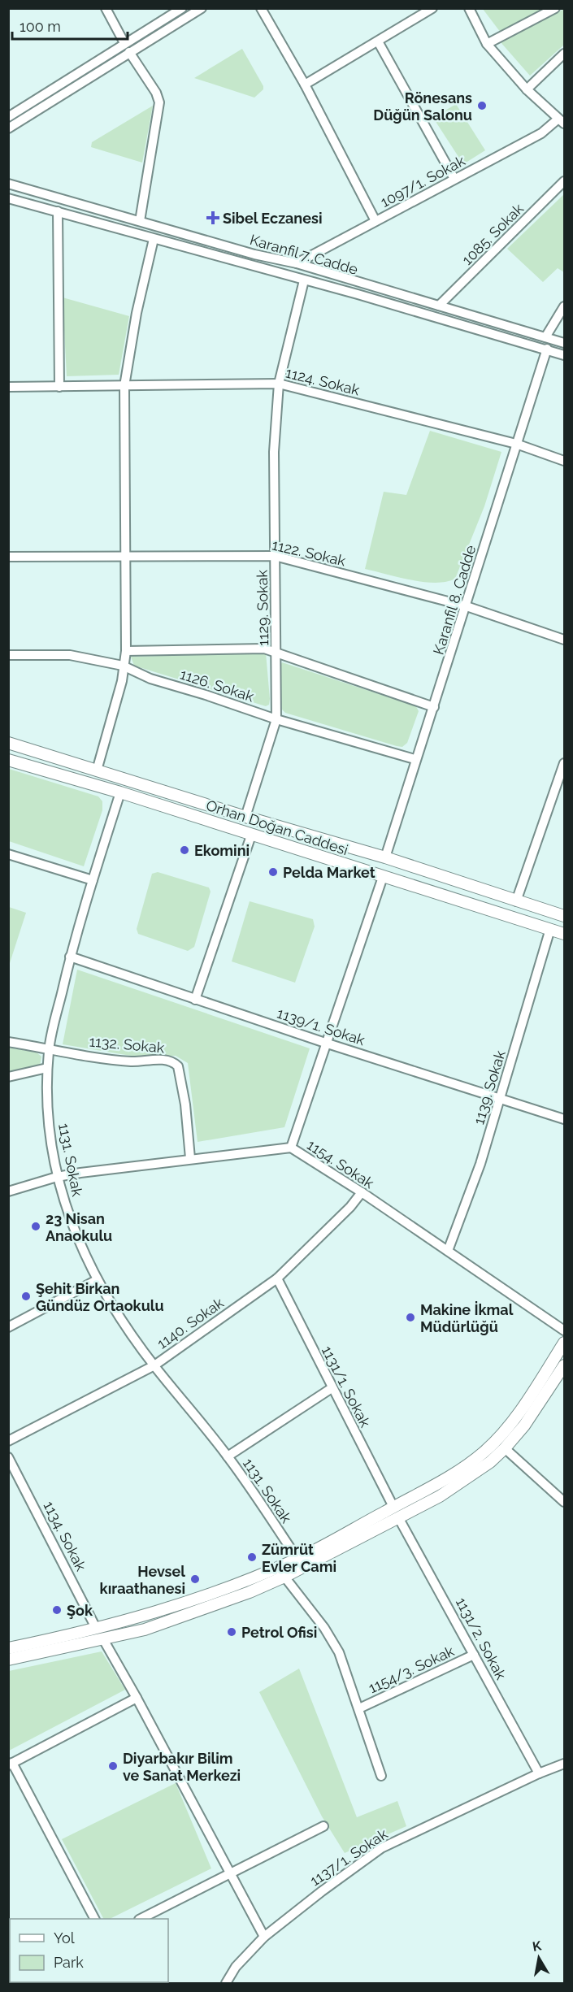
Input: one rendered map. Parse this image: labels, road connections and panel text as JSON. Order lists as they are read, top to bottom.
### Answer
{
  "streets": {
    "main road": ["Orhan Doğan Caddesi"],
    "street": [
      "1097/1. Sokak",
      "1085. Sokak",
      "Karanfil 7. Cadde",
      "1124. Sokak",
      "1122. Sokak",
      "Karanfil 8. Cadde",
      "1129. Sokak",
      "1126. Sokak",
      "1139/1. Sokak",
      "1132. Sokak",
      "1139. Sokak",
      "1131. Sokak",
      "1154. Sokak",
      "1140. Sokak",
      "1131/1. Sokak",
      "1134. Sokak",
      "1131/2. Sokak",
      "1154/3. Sokak",
      "1137/1. Sokak"
    ]
  },
  "crossings": [
    ["1097/1. Sokak", "Karanfil 7. Cadde"],
    ["1085. Sokak", "Karanfil 7. Cadde"],
    ["Karanfil 7. Cadde", "Karanfil 8. Cadde"],
    ["Karanfil 7. Cadde", "1129. Sokak"],
    ["1124. Sokak", "Karanfil 8. Cadde"],
    ["1124. Sokak", "1129. Sokak"],
    ["1122. Sokak", "Karanfil 8. Cadde"],
    ["1122. Sokak", "1129. Sokak"],
    ["Karanfil 8. Cadde", "1126. Sokak"],
    ["1129. Sokak", "1126. Sokak"],
    ["Orhan Doğan Caddesi", "1139. Sokak"],
    ["Orhan Doğan Caddesi", "1131. Sokak"],
    ["1139/1. Sokak", "1139. Sokak"],
    ["1139/1. Sokak", "1131. Sokak"],
    ["1132. Sokak", "1131. Sokak"],
    ["1132. Sokak", "1154. Sokak"],
    ["1139. Sokak", "1154. Sokak"],
    ["1131. Sokak", "1154. Sokak"],
    ["1131. Sokak", "1140. Sokak"],
    ["1154. Sokak", "1140. Sokak"],
    ["1140. Sokak", "1131/1. Sokak"],
    ["1131/1. Sokak", "1131/2. Sokak"],
    ["1131/2. Sokak", "1154/3. Sokak"],
    ["1131/2. Sokak", "1137/1. Sokak"]
  ],
  "places": {
    "other": [
      "Rönesans Düğün Salonu",
      "Ekomini",
      "Pelda Market",
      "23 Nisan Anaokulu",
      "Şehit Birkan Gündüz Ortaokulu",
      "Makine İkmal Müdürlüğü",
      "Zümrüt Evler Cami",
      "Hevsel kıraathanesi",
      "Şok",
      "Petrol Ofisi",
      "Diyarbakır Bilim ve Sanat Merkezi"
    ],
    "health": ["Sibel Eczanesi"]
  },
  "legend": ["Yol", "Park"],
  "scale_bar": "100 m",
  "north": "top"
}
